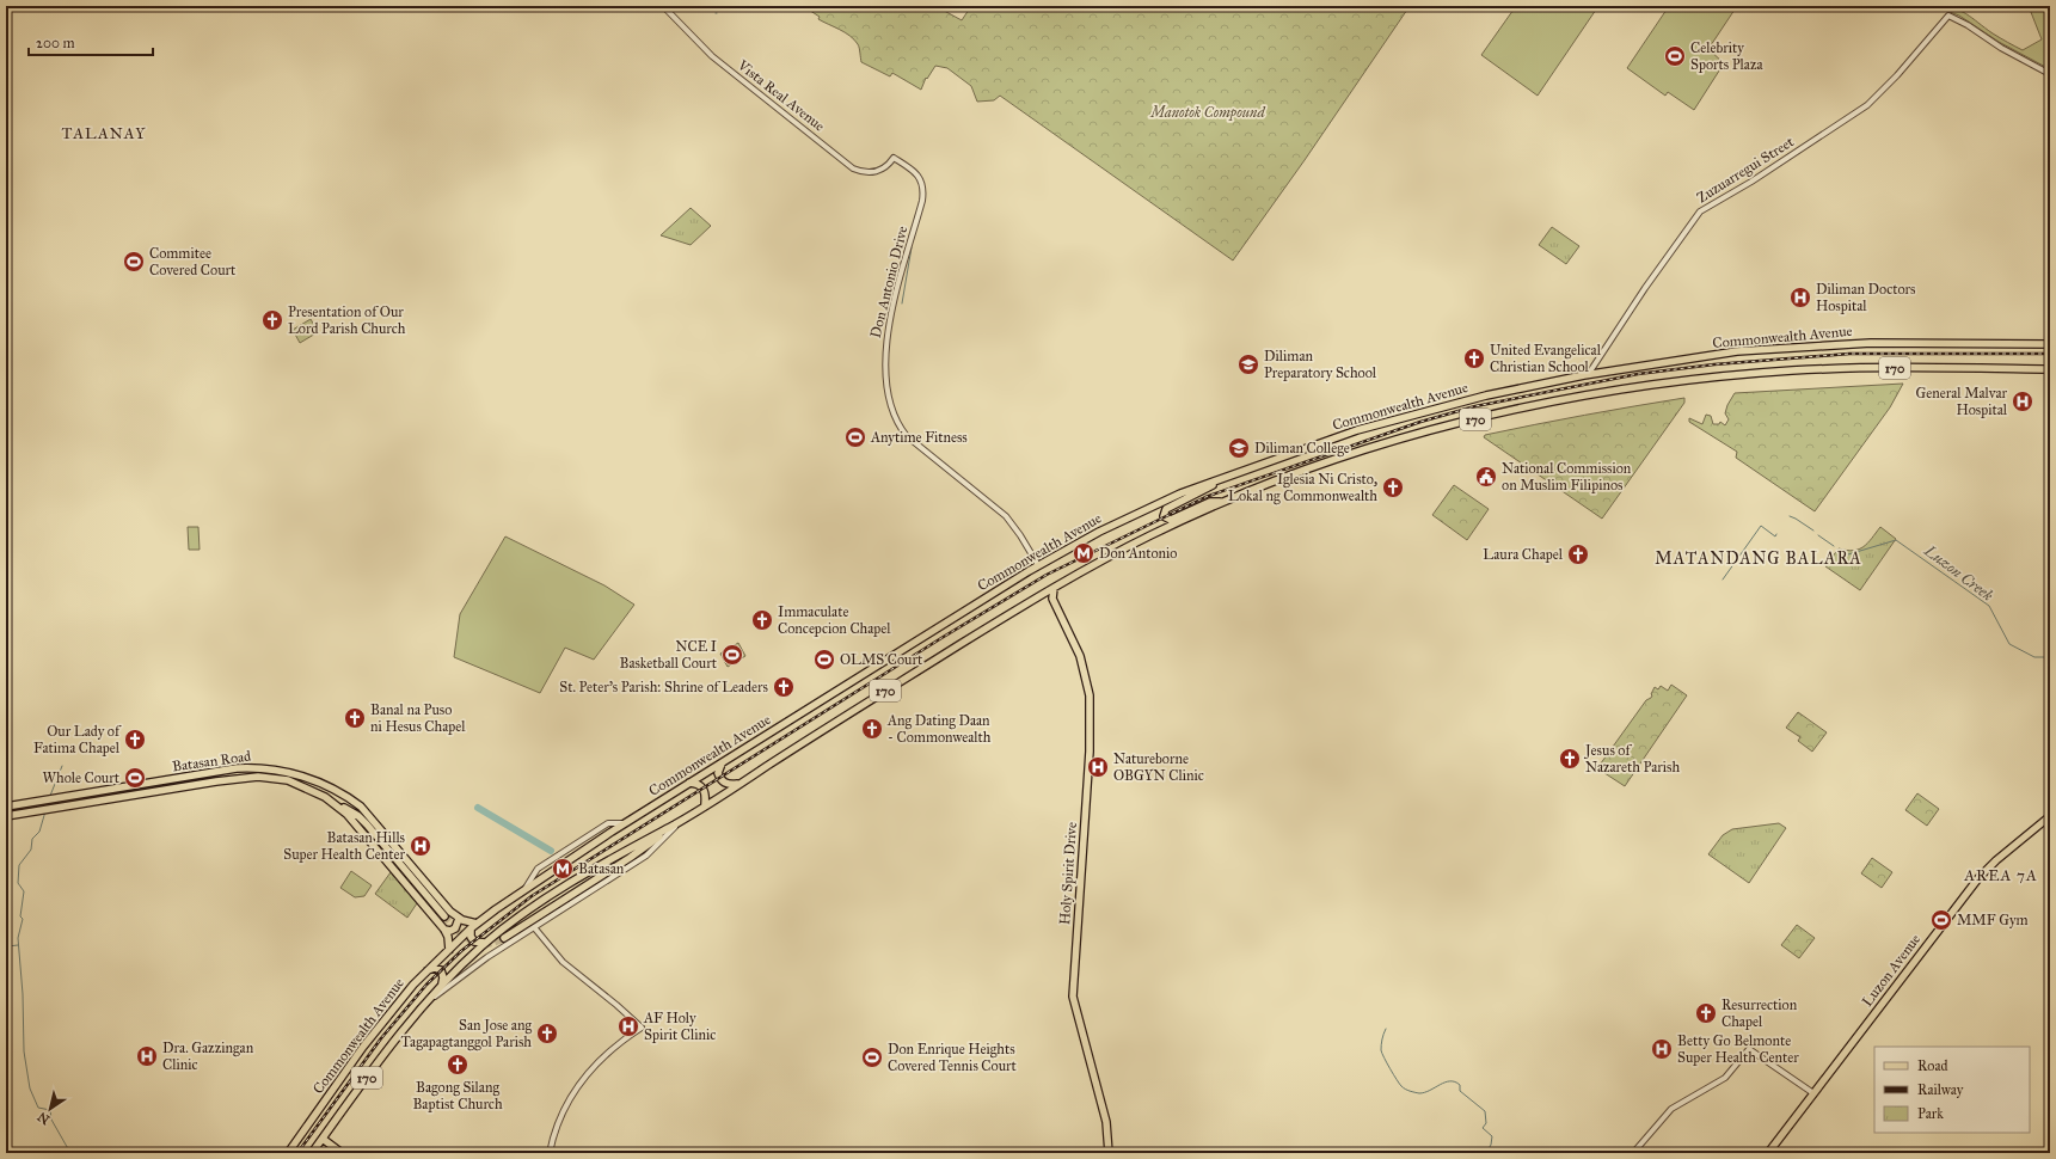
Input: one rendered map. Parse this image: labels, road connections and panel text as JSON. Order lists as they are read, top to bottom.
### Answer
{
  "streets": {
    "main road": [
      "Commonwealth Avenue",
      "170",
      "Batasan Road",
      "Holy Spirit Drive",
      "Luzon Avenue"
    ],
    "street": ["Vista Real Avenue", "Zuzuarregui Street", "Don Antonio Drive"]
  },
  "crossings": [
    ["Vista Real Avenue", "Don Antonio Drive"],
    ["Zuzuarregui Street", "Commonwealth Avenue"],
    ["Don Antonio Drive", "Commonwealth Avenue"],
    ["Commonwealth Avenue", "Batasan Road"]
  ],
  "districts": ["TALANAY", "MATANDANG BALARA", "AREA 7A"],
  "water": ["Luzon Creek"],
  "parks": ["Manotok Compound"],
  "places": {
    "sports": [
      "Celebrity Sports Plaza",
      "Commitee Covered Court",
      "Anytime Fitness",
      "NCE I Basketball Court",
      "OLMS Court",
      "Whole Court",
      "MMF Gym",
      "Don Enrique Heights Covered Tennis Court"
    ],
    "hospital": [
      "Diliman Doctors Hospital",
      "General Malvar Hospital",
      "Natureborne OBGYN Clinic",
      "Batasan Hills Super Health Center",
      "AF Holy Spirit Clinic",
      "Betty Go Belmonte Super Health Center",
      "Dra. Gazzingan Clinic"
    ],
    "church": [
      "Presentation of Our Lord Parish Church",
      "United Evangelical Christian School",
      "Iglesia Ni Cristo, Lokal ng Commonwealth",
      "Laura Chapel",
      "Immaculate Concepcion Chapel",
      "St. Peter's Parish: Shrine of Leaders",
      "Banal na Puso ni Hesus Chapel",
      "Ang Dating Daan - Commonwealth",
      "Our Lady of Fatima Chapel",
      "Jesus of Nazareth Parish",
      "Resurrection Chapel",
      "San Jose ang Tagapagtanggol Parish",
      "Bagong Silang Baptist Church"
    ],
    "school or university": ["Diliman Preparatory School", "Diliman College"],
    "public building": ["National Commission on Muslim Filipinos"],
    "metro station": ["Don Antonio", "Batasan"]
  },
  "legend": ["Road", "Railway", "Park"],
  "scale_bar": "200 m",
  "north": "bottom left"
}
